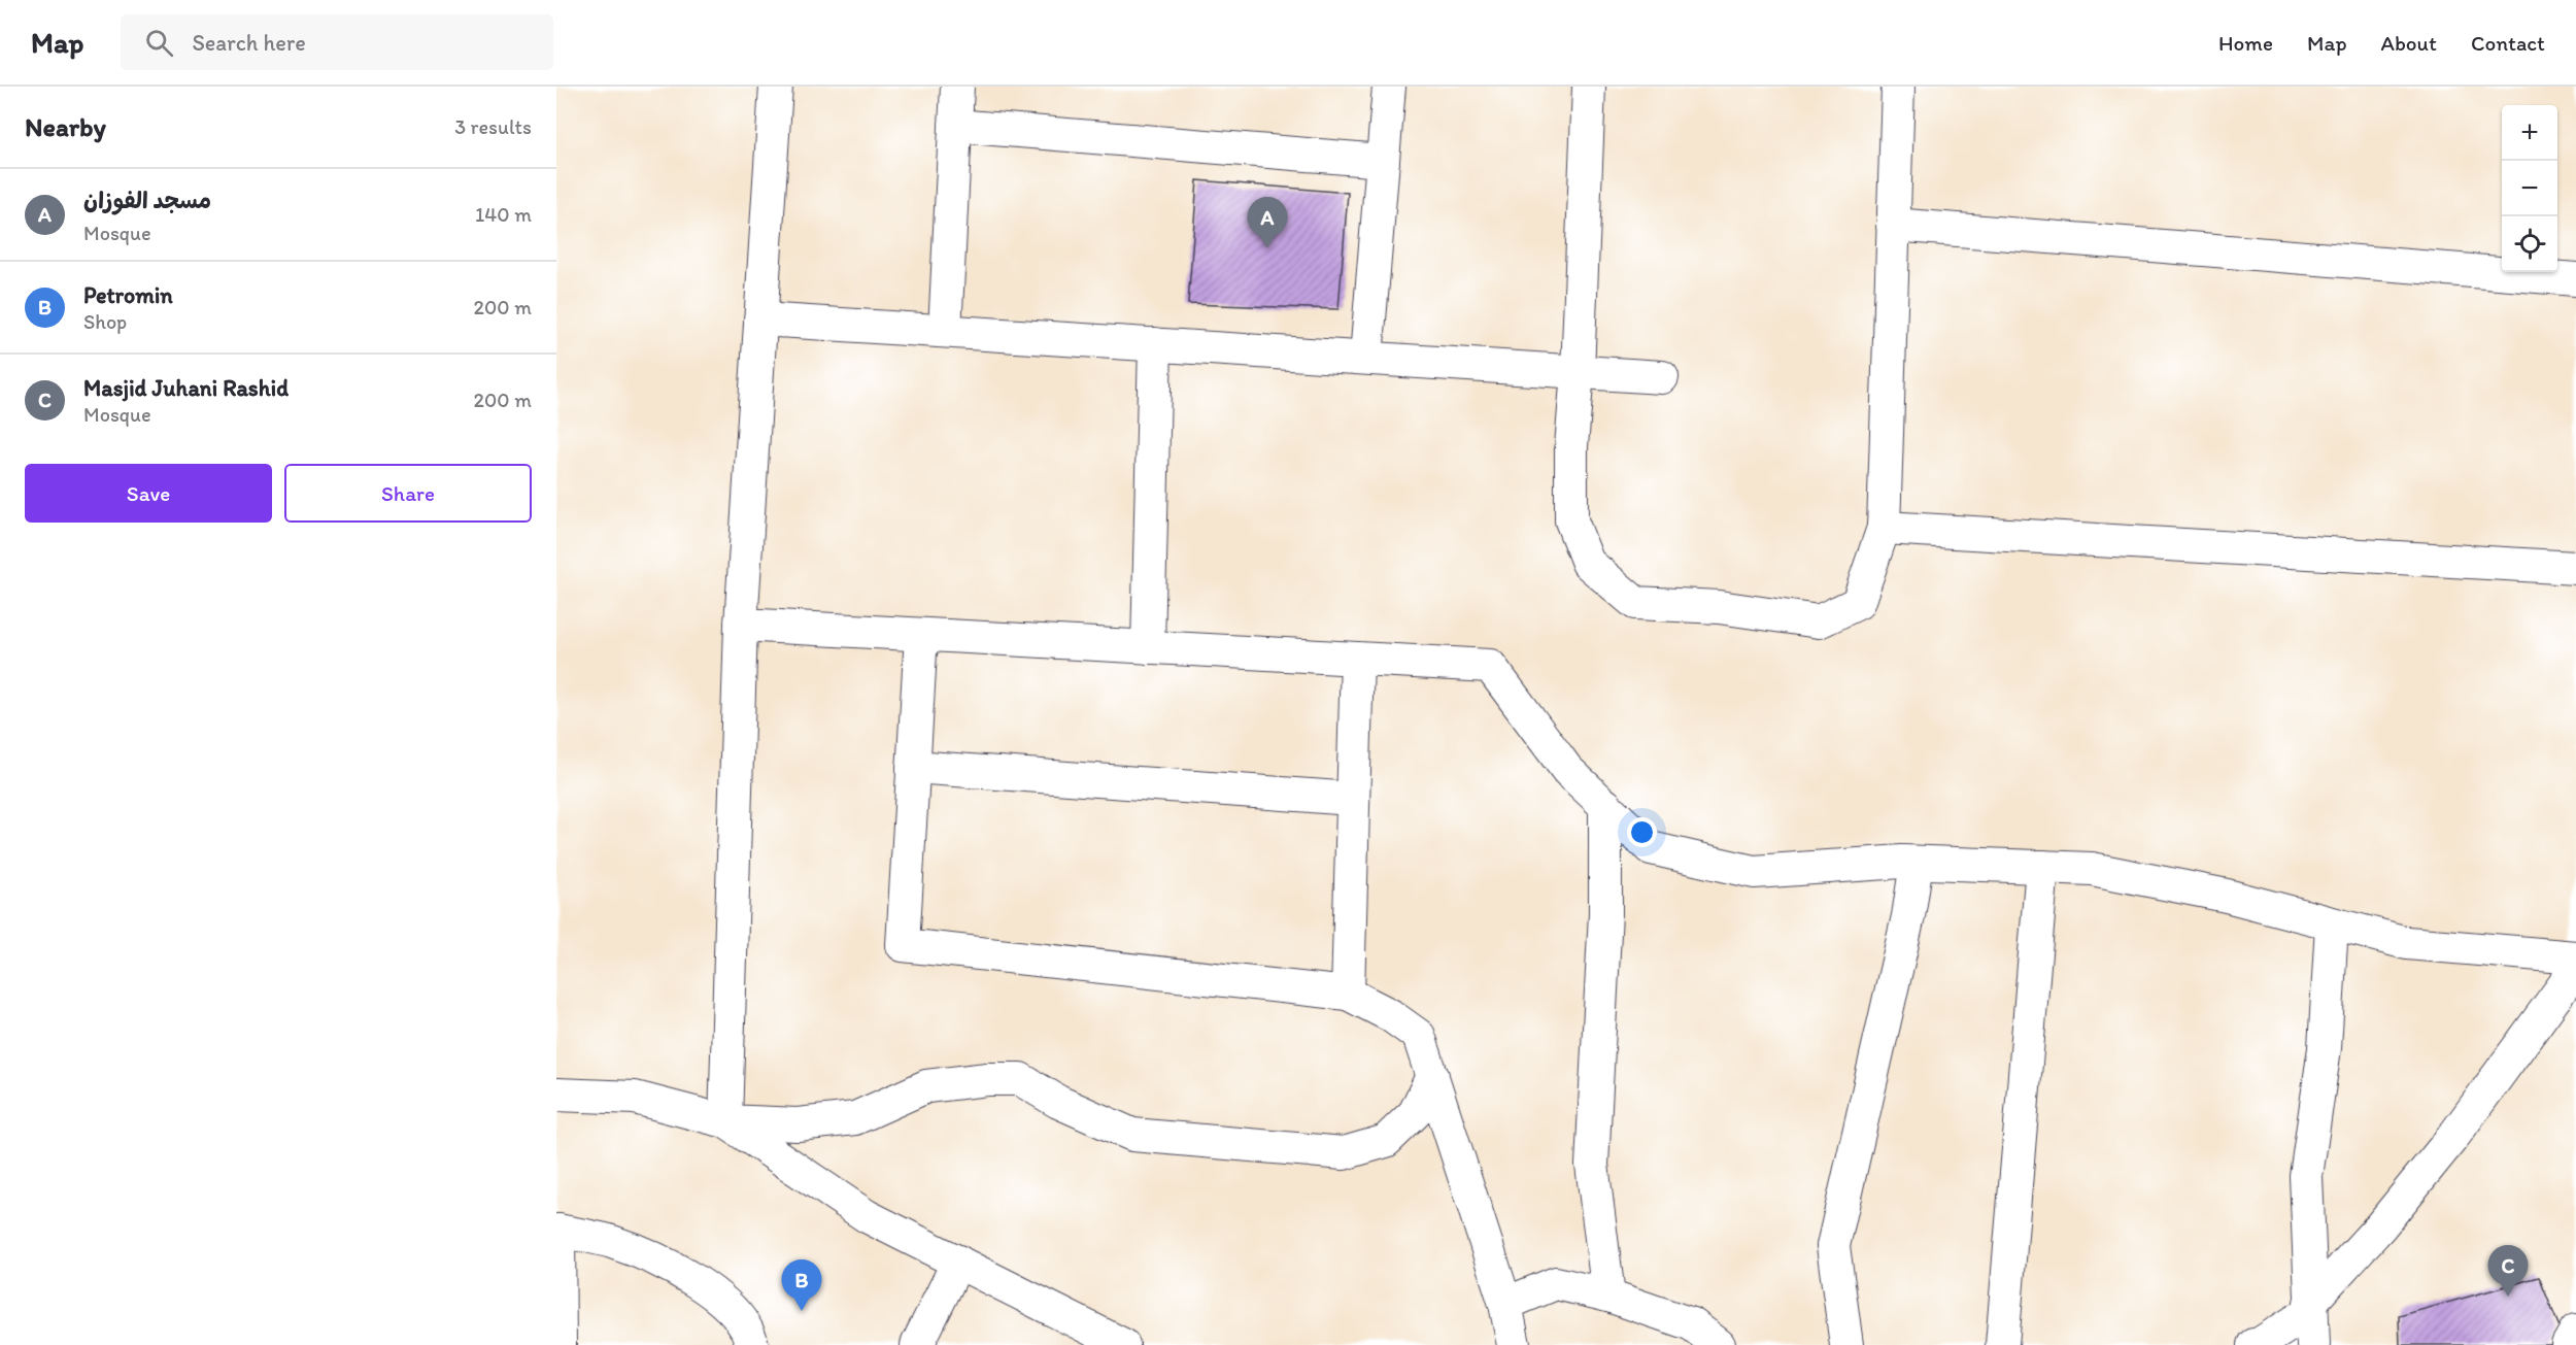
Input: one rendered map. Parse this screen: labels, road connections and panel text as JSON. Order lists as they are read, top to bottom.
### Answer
{
  "page": {
    "header": "Map",
    "search": "Search here",
    "nav": [
      "Home",
      "Map",
      "About",
      "Contact"
    ],
    "heading": ["Nearby", "3 results"],
    "map_buttons": ["+", "−"],
    "list": [
      {
        "mark": "A",
        "name": "مسجد الفوزان",
        "note": "Mosque",
        "value": "140 m"
      },
      {
        "mark": "B",
        "name": "Petromin",
        "note": "Shop",
        "value": "200 m"
      },
      {
        "mark": "C",
        "name": "Masjid Juhani Rashid",
        "note": "Mosque",
        "value": "200 m"
      }
    ],
    "pins": ["A", "C", "B"],
    "buttons": ["Save", "Share"]
  }
}
